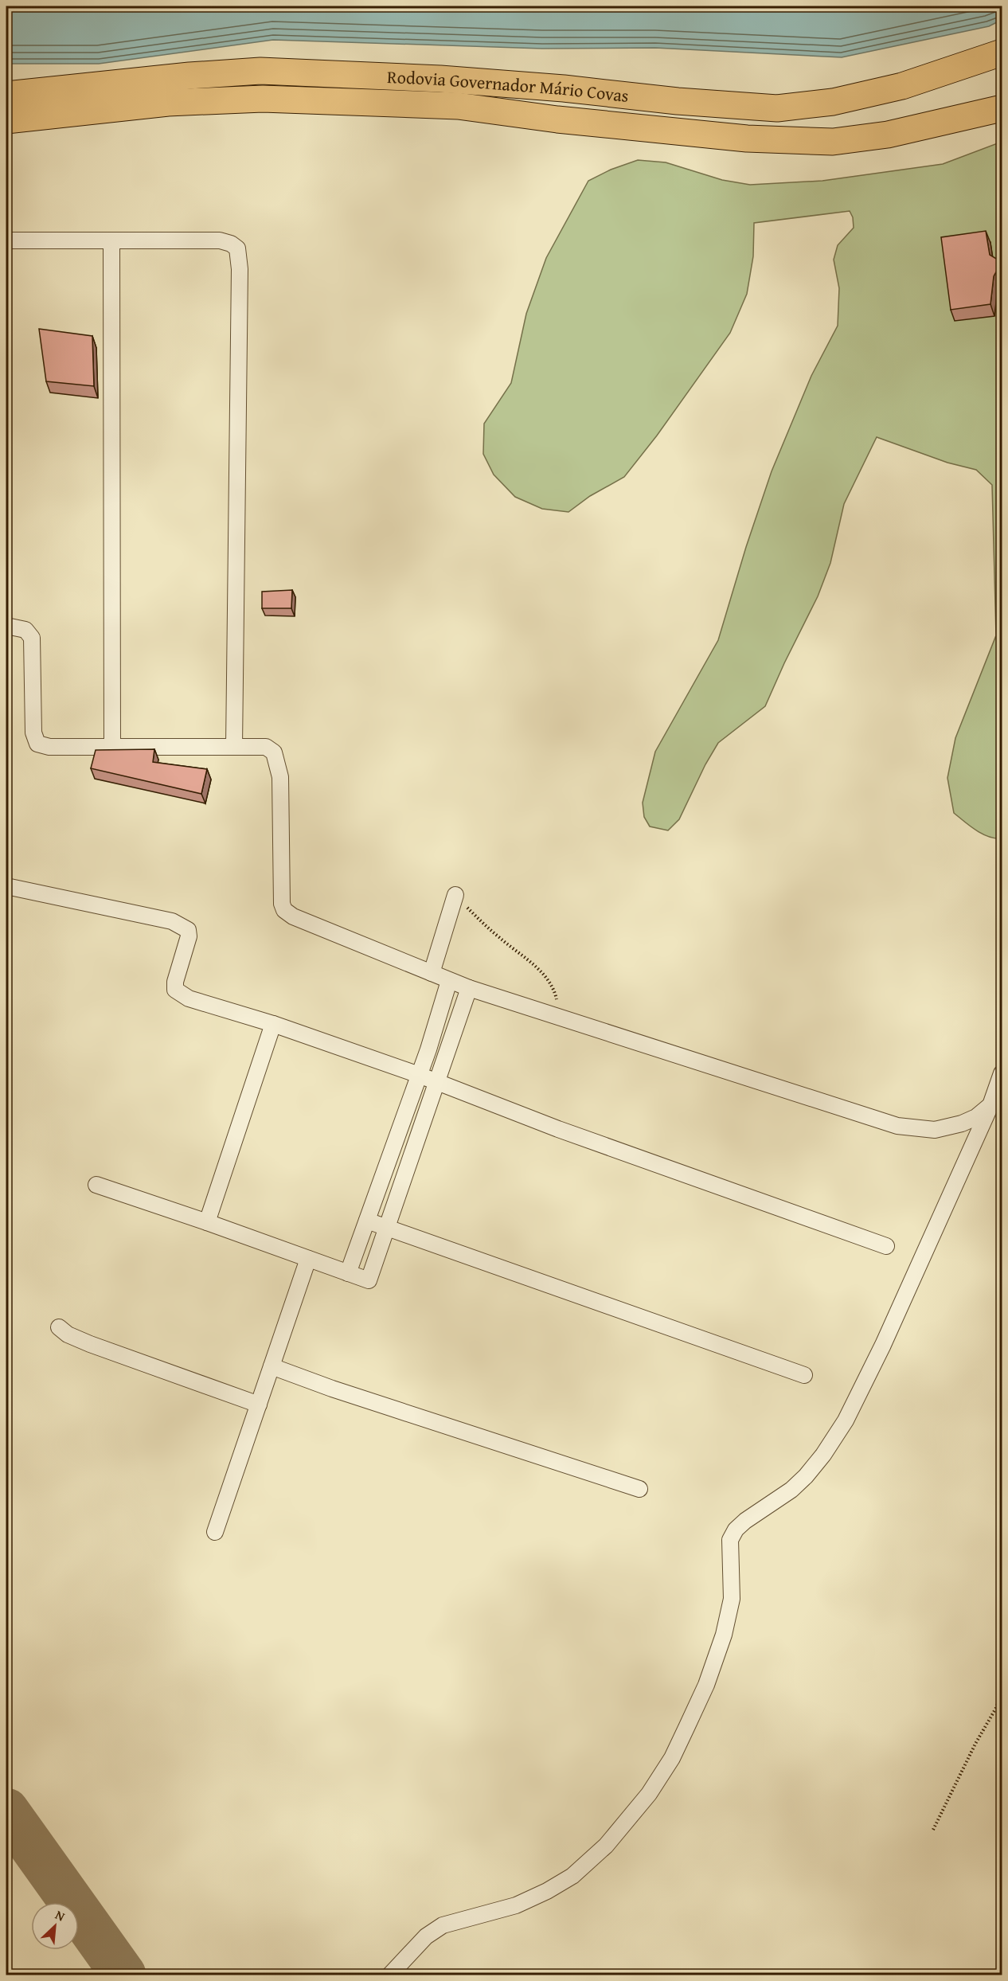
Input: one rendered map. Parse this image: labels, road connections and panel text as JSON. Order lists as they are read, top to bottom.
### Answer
{
  "streets": {
    "highway": ["Rodovia Governador Mário Covas"]
  },
  "north": "top right"
}
